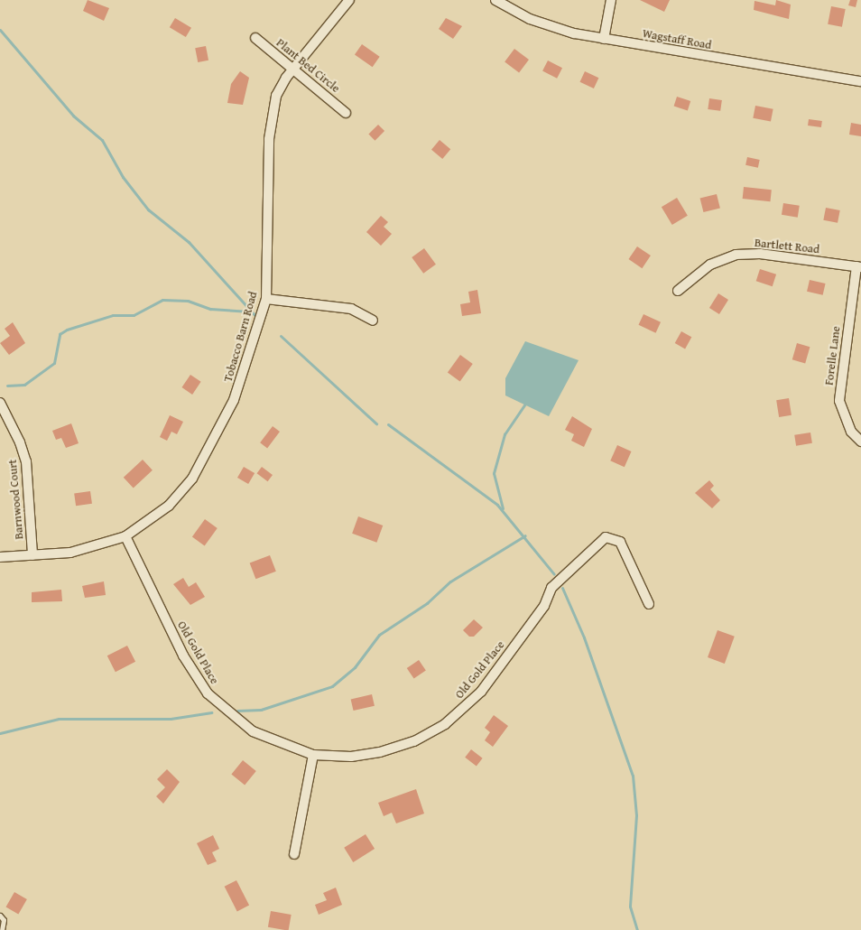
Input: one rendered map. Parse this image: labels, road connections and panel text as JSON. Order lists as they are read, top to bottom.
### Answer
{
  "streets": {
    "street": [
      "Wagstaff Road",
      "Plant Bed Circle",
      "Bartlett Road",
      "Tobacco Barn Road",
      "Forelle Lane",
      "Barnwood Court",
      "Old Gold Place"
    ]
  },
  "crossings": [
    ["Plant Bed Circle", "Tobacco Barn Road"],
    ["Bartlett Road", "Forelle Lane"],
    ["Tobacco Barn Road", "Barnwood Court"],
    ["Tobacco Barn Road", "Old Gold Place"]
  ]
}
